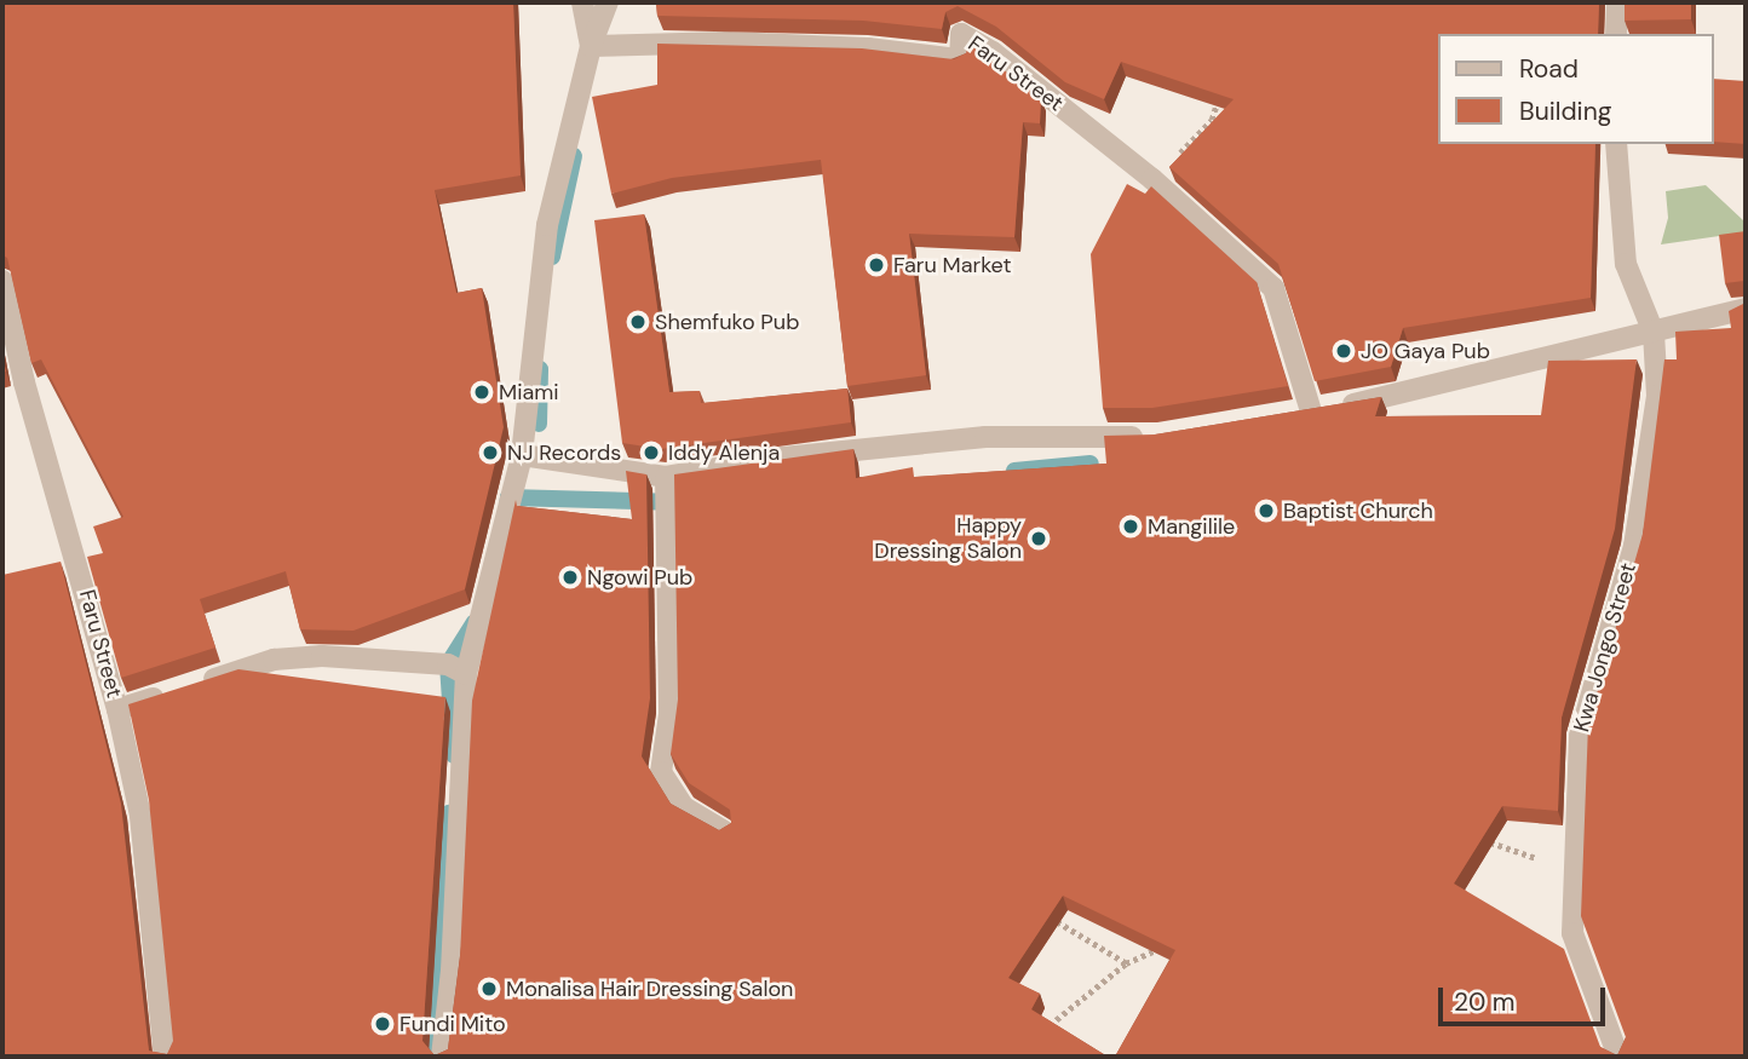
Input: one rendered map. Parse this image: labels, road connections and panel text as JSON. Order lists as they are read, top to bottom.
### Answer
{
  "streets": {
    "street": ["Faru Street", "Kwa Jongo Street"]
  },
  "places": [
    "Faru Market",
    "Shemfuko Pub",
    "JO Gaya Pub",
    "Miami",
    "NJ Records",
    "Iddy Alenja",
    "Baptist Church",
    "Mangilile",
    "Happy Dressing Salon",
    "Ngowi Pub",
    "Monalisa Hair Dressing Salon",
    "Fundi Mito"
  ],
  "legend": ["Road", "Building"],
  "scale_bar": "20 m"
}
